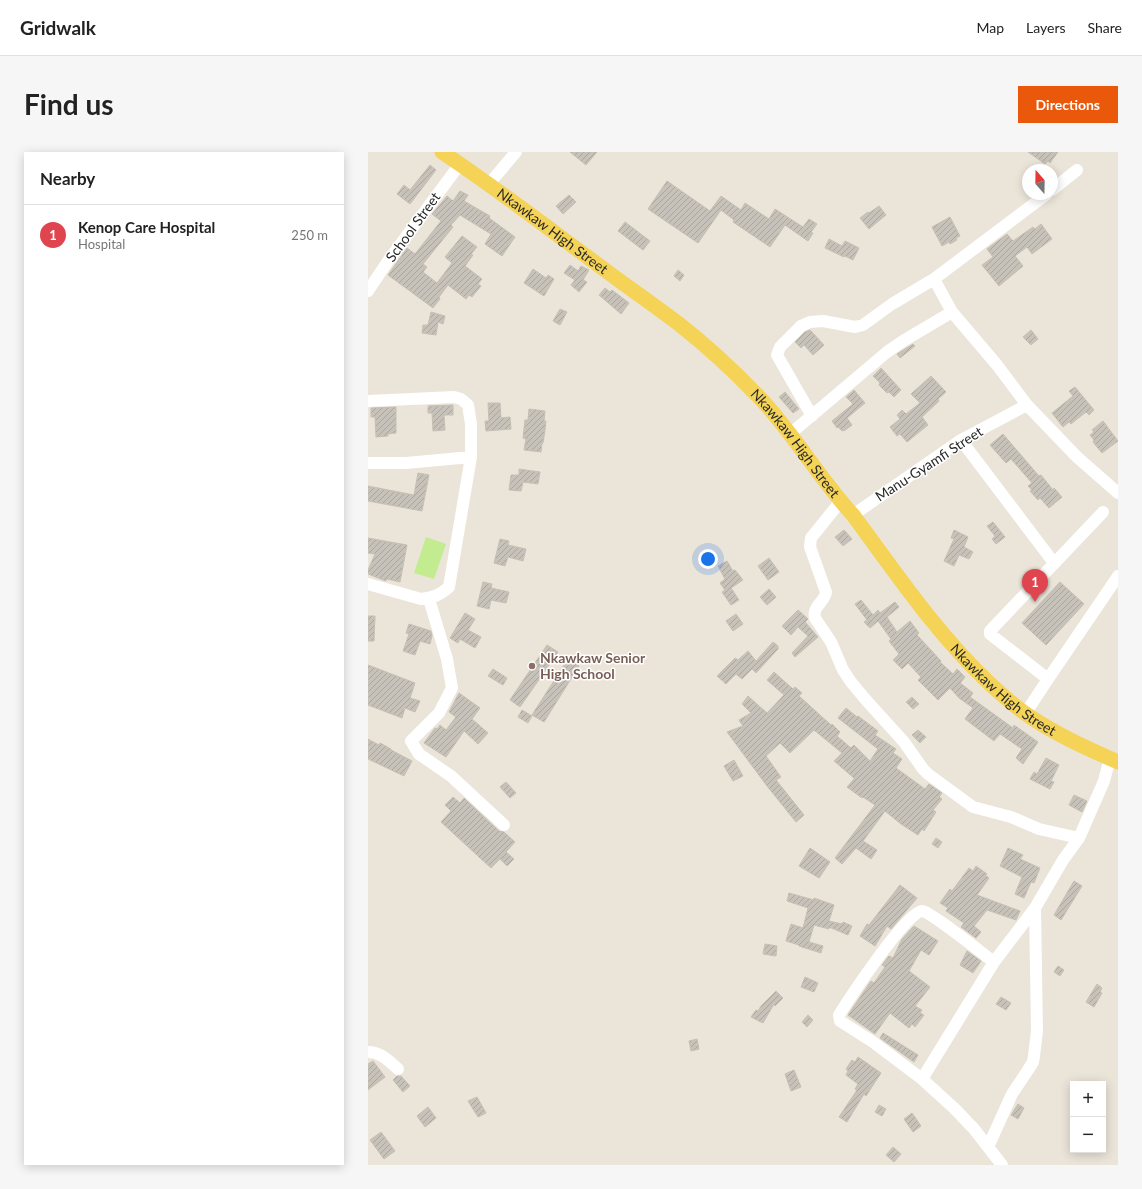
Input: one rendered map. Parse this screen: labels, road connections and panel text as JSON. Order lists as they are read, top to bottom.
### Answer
{
  "streets": {
    "main road": ["Nkawkaw High Street"],
    "street": ["School Street", "Manu-Gyamfi Street"]
  },
  "crossings": [
    ["School Street", "Nkawkaw High Street"],
    ["Nkawkaw High Street", "Manu-Gyamfi Street"]
  ],
  "places": ["Nkawkaw Senior High School"],
  "north": "top",
  "page": {
    "header": "Gridwalk",
    "nav": ["Map", "Layers", "Share"],
    "buttons": "Directions",
    "title": "Find us",
    "heading": "Nearby",
    "list": [
      {
        "mark": "1",
        "name": "Kenop Care Hospital",
        "note": "Hospital",
        "value": "250 m"
      }
    ],
    "pins": "1",
    "map_buttons": ["+", "−"]
  }
}
